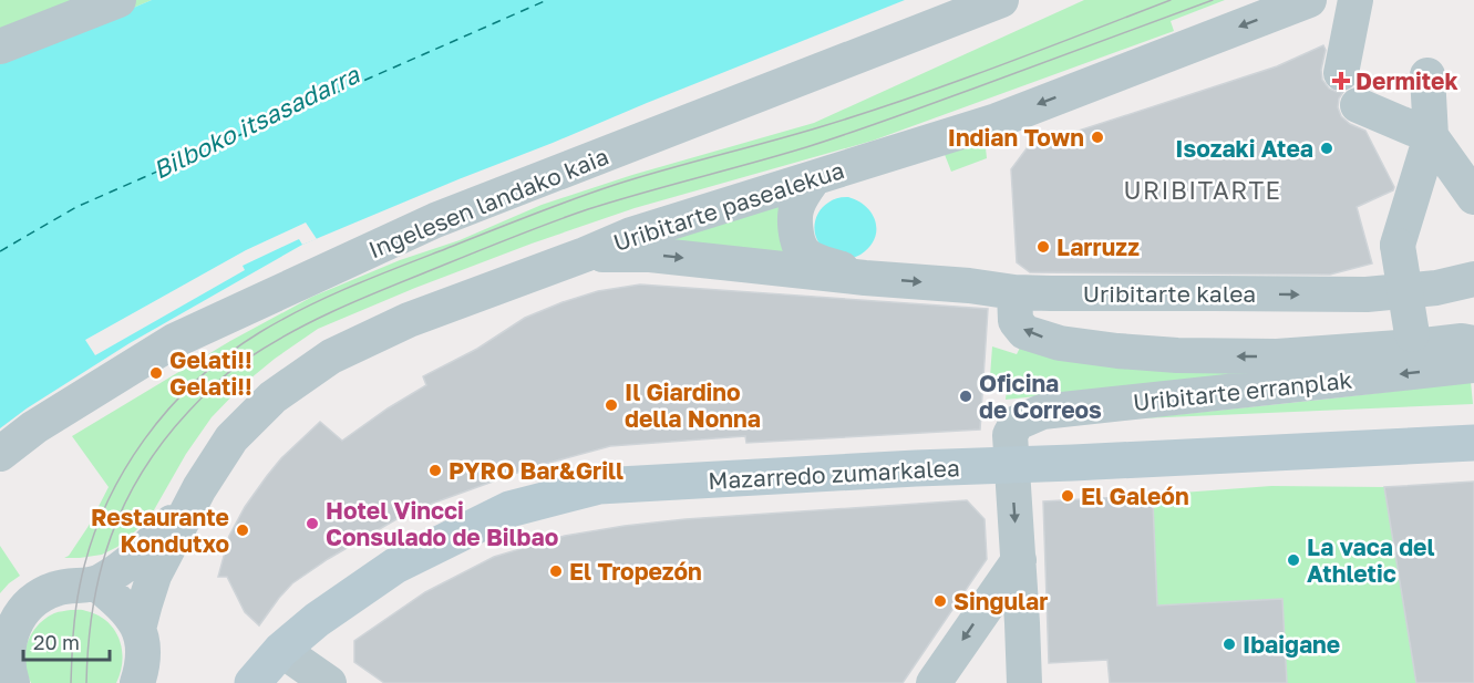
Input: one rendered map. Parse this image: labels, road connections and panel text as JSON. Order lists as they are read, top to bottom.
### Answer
{
  "streets": {
    "main road": ["Mazarredo zumarkalea"],
    "street": [
      "Ingelesen landako kaia",
      "Uribitarte pasealekua",
      "Uribitarte kalea",
      "Uribitarte erranplak"
    ]
  },
  "crossings": [
    ["Uribitarte pasealekua", "Uribitarte kalea"],
    ["Uribitarte kalea", "Uribitarte erranplak"],
    ["Uribitarte erranplak", "Mazarredo zumarkalea"]
  ],
  "one_way": ["Uribitarte kalea", "Uribitarte erranplak"],
  "districts": ["URIBITARTE"],
  "water": ["Bilboko itsasadarra"],
  "places": {
    "health": ["Dermitek"],
    "other": [
      "Indian Town",
      "Isozaki Atea",
      "Larruzz",
      "Gelati!! Gelati!!",
      "Oficina de Correos",
      "Il Giardino della Nonna",
      "PYRO Bar&Grill",
      "El Galeón",
      "Hotel Vincci Consulado de Bilbao",
      "Restaurante Kondutxo",
      "La vaca del Athletic",
      "El Tropezón",
      "Singular",
      "Ibaigane"
    ]
  },
  "scale_bar": "20 m"
}
